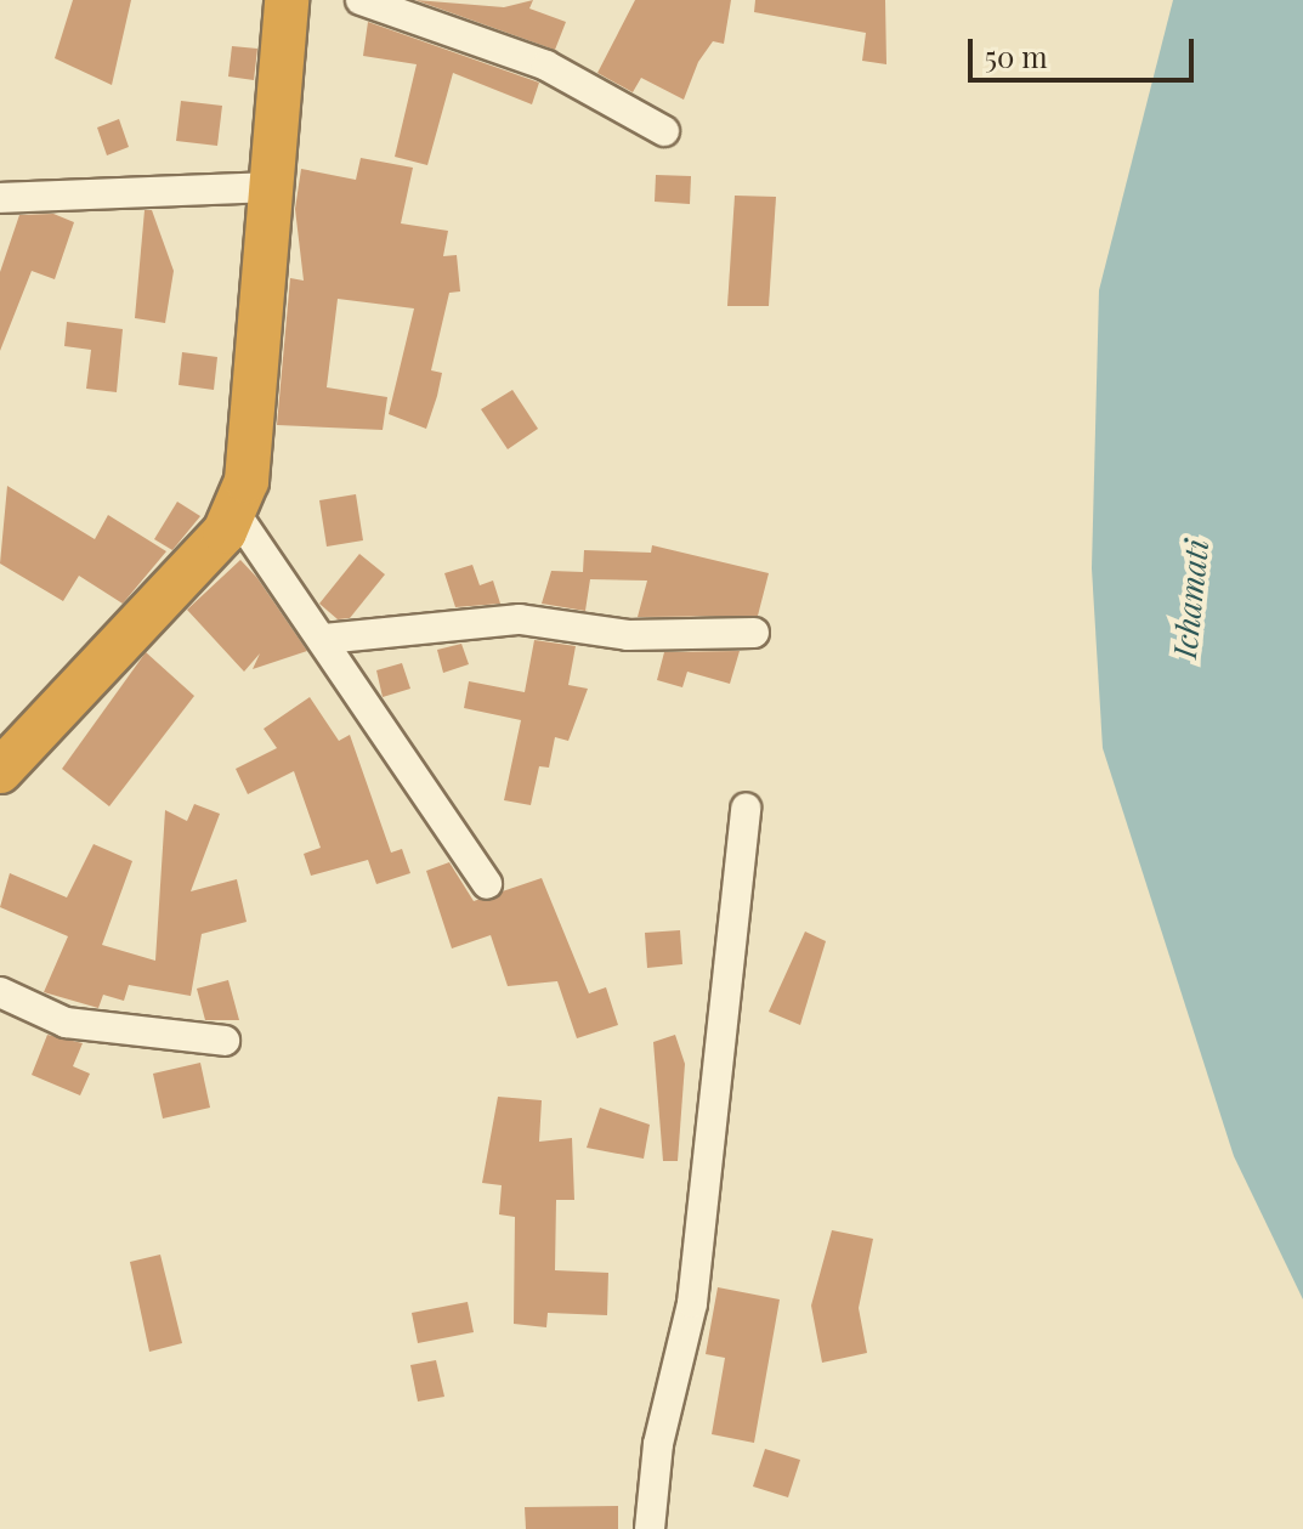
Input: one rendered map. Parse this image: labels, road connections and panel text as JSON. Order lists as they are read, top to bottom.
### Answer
{
  "water": ["Ichamati"],
  "scale_bar": "50 m"
}
